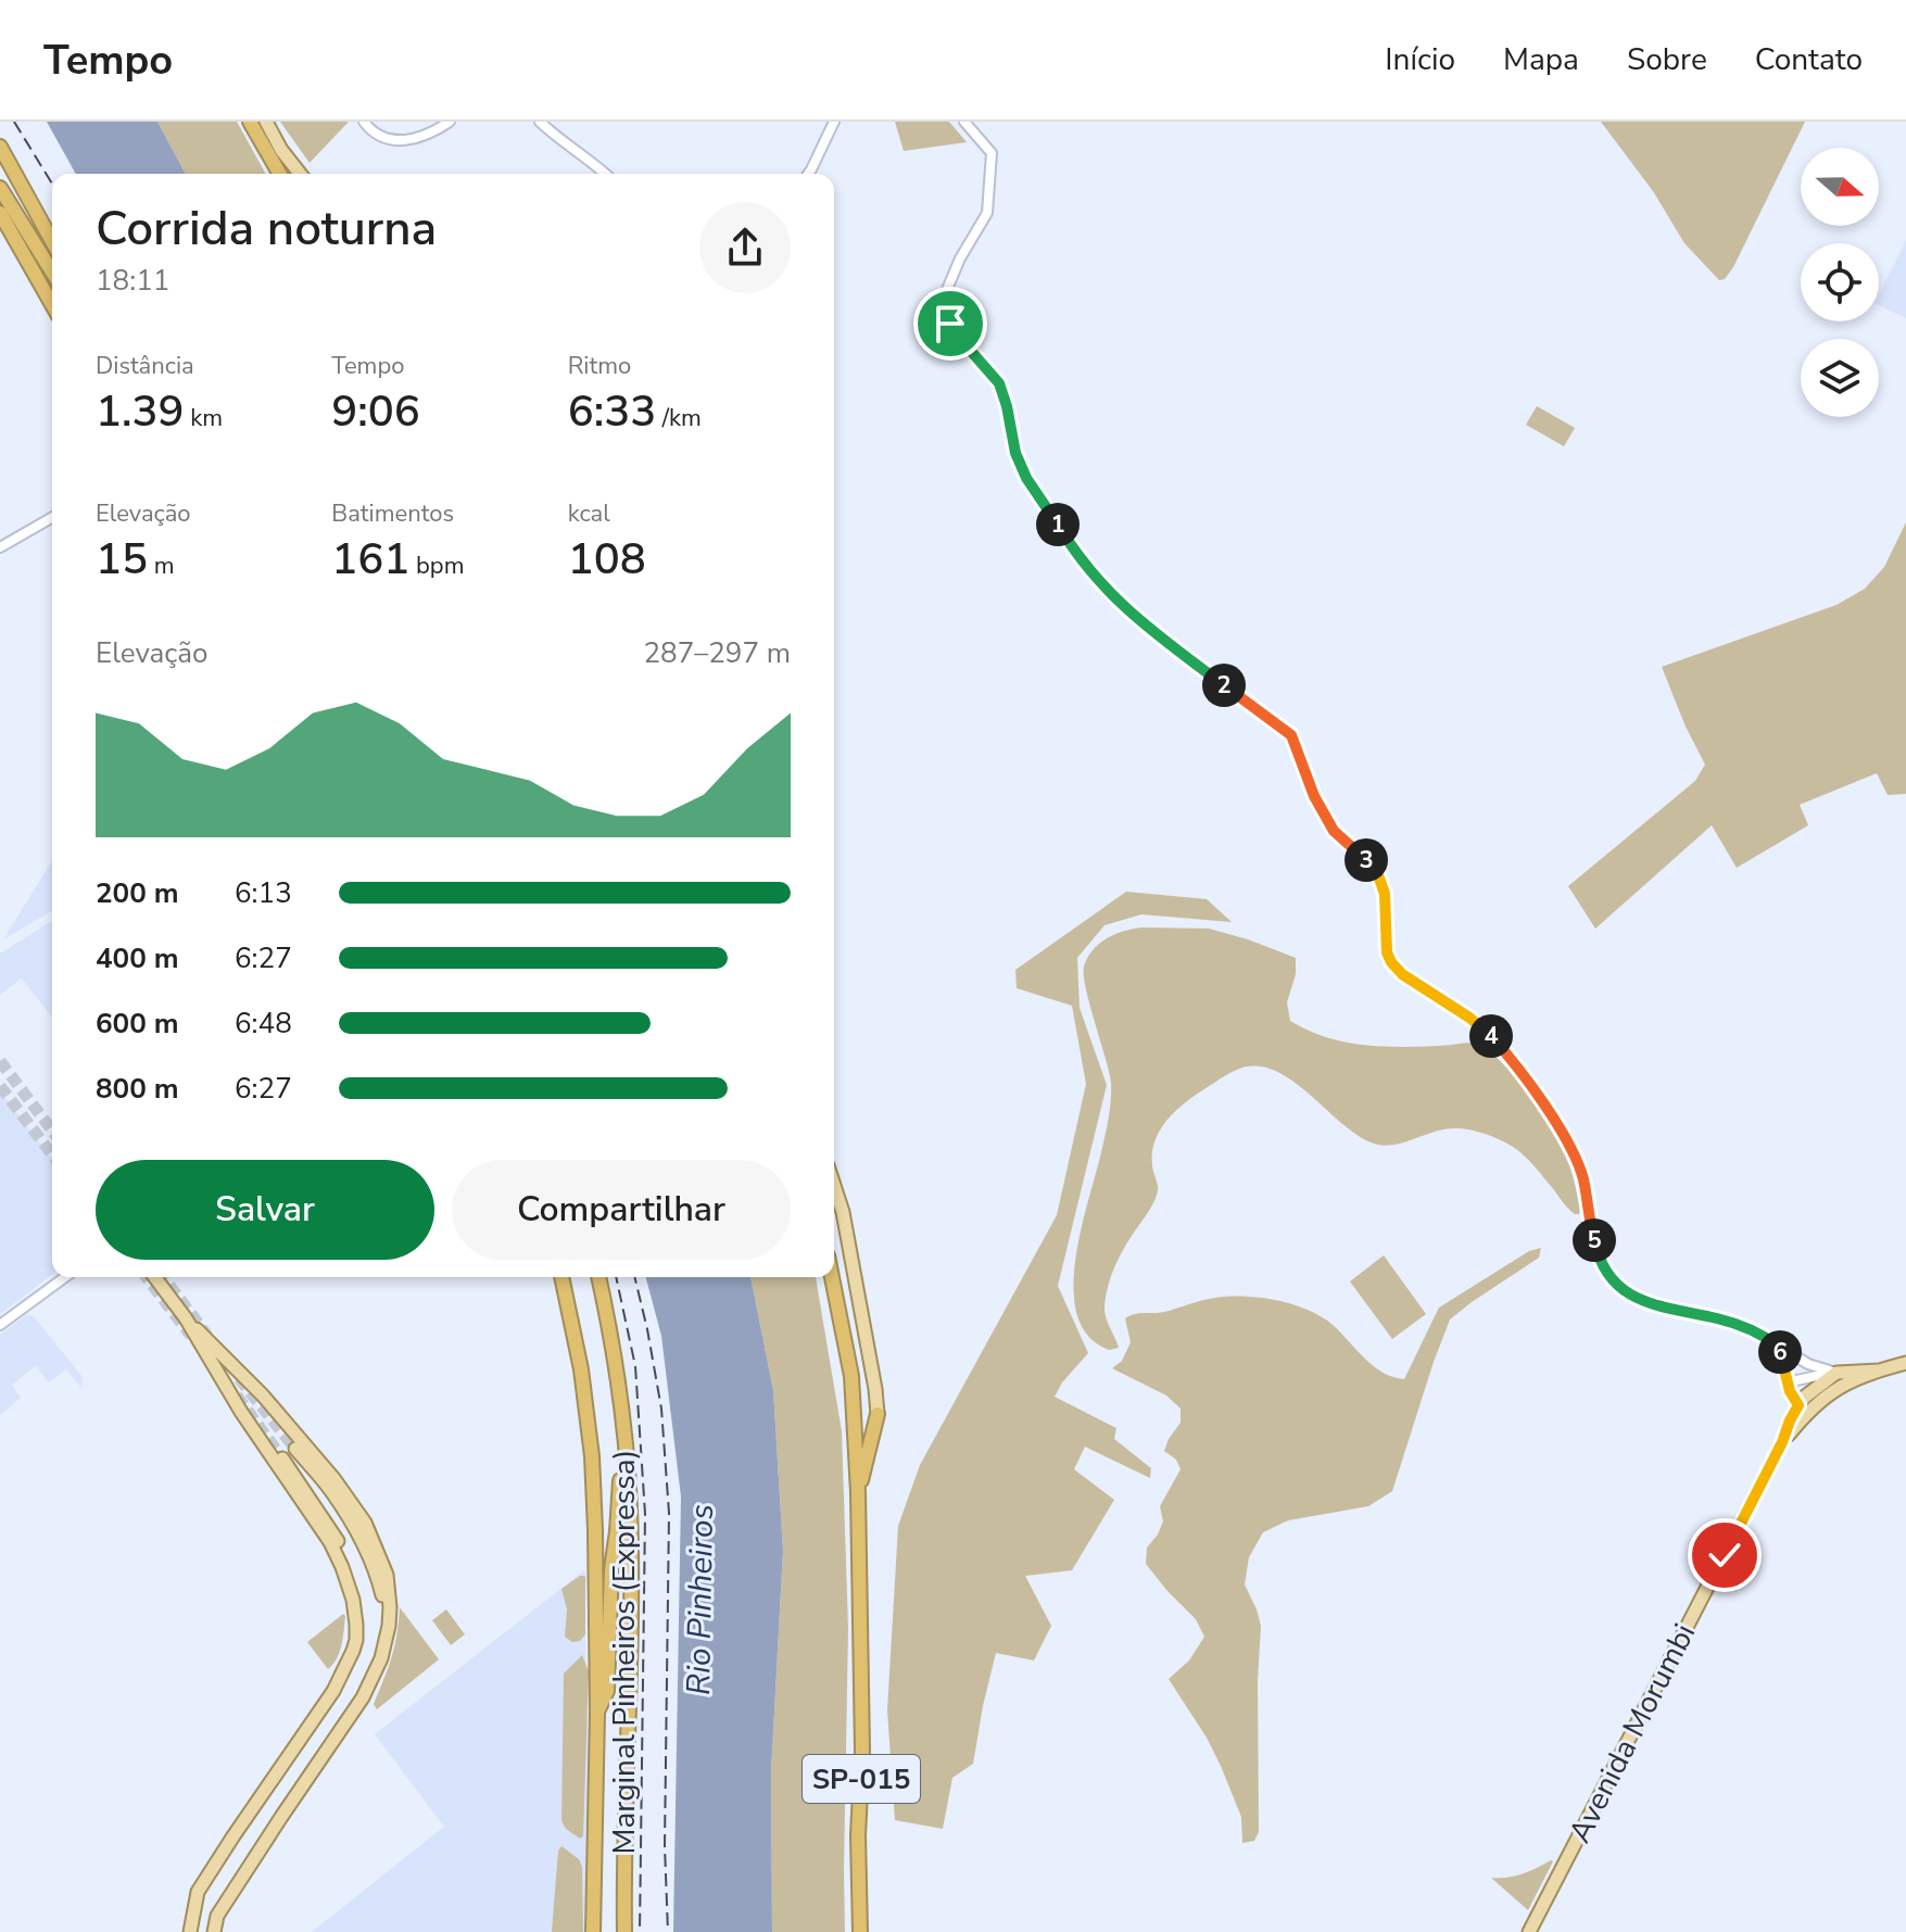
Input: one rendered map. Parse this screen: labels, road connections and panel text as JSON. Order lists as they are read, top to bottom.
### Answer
{
  "streets": {
    "highway": ["Marginal Pinheiros (Expressa)", "SP-015"],
    "main road": ["Avenida Morumbi"]
  },
  "water": ["Rio Pinheiros"],
  "north": "right",
  "page": {
    "header": "Tempo",
    "nav": [
      "Início",
      "Mapa",
      "Sobre",
      "Contato"
    ],
    "heading": ["Corrida noturna", "18:11"],
    "stats": [
      ["Distância", "1.39 km"],
      ["Tempo", "9:06"],
      ["Ritmo", "6:33 /km"],
      ["Elevação", "15 m"],
      ["Batimentos", "161 bpm"],
      ["kcal", "108"]
    ],
    "pins": [
      "1",
      "2",
      "3",
      "4",
      "5",
      "6"
    ],
    "chart": ["Elevação", "287–297 m"],
    "list": [
      {
        "name": "200 m",
        "note": "6:13"
      },
      {
        "name": "400 m",
        "note": "6:27"
      },
      {
        "name": "600 m",
        "note": "6:48"
      },
      {
        "name": "800 m",
        "note": "6:27"
      }
    ],
    "buttons": ["Salvar", "Compartilhar"]
  }
}
